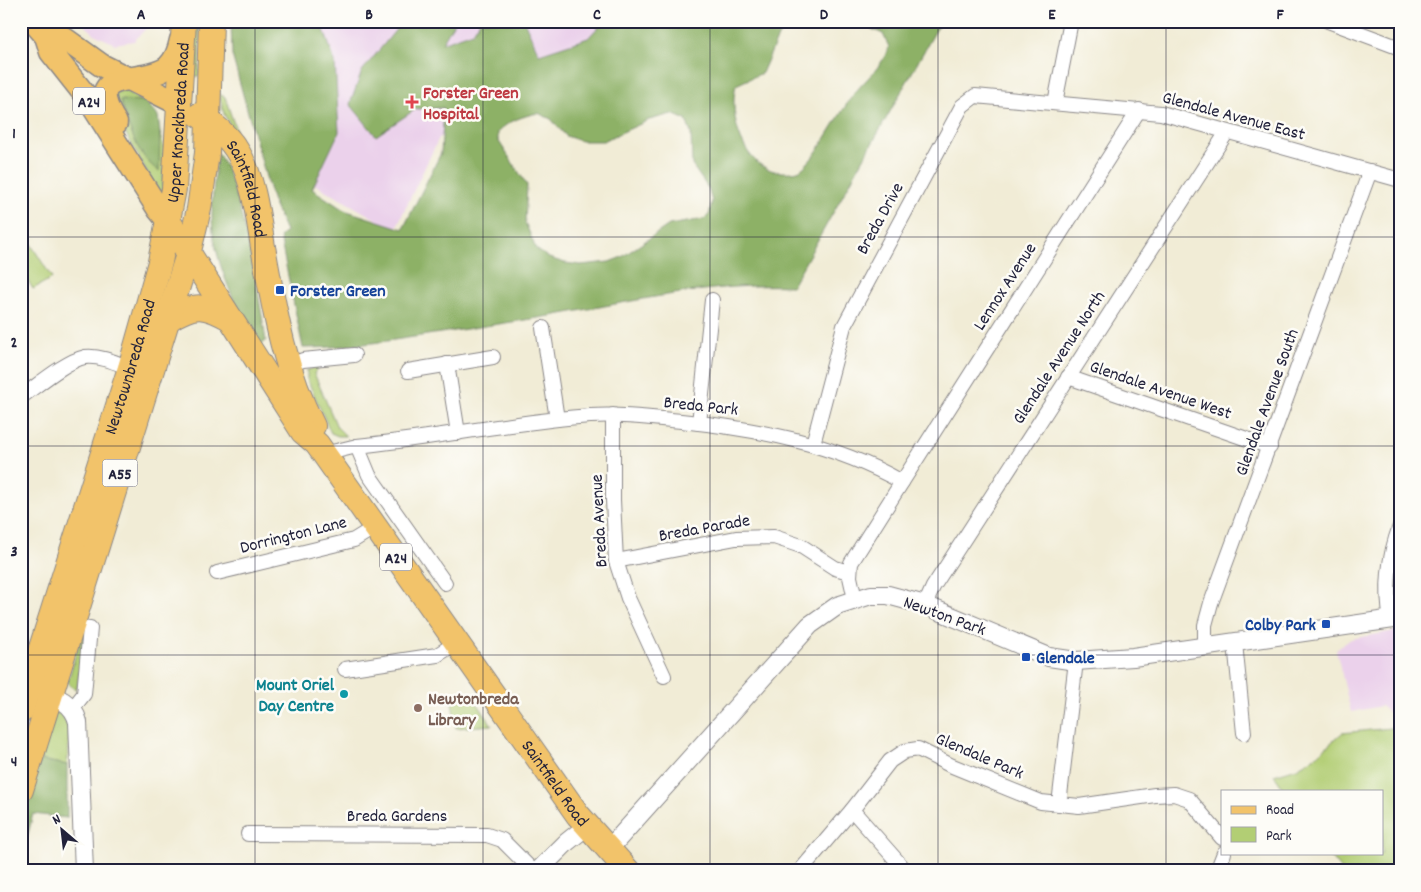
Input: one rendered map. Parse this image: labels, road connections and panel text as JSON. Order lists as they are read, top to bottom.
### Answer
{
  "streets": {
    "highway": [
      "A24",
      "Upper Knockbreda Road",
      "Saintfield Road",
      "Newtownbreda Road",
      "A55"
    ],
    "street": [
      "Glendale Avenue East",
      "Breda Drive",
      "Lennox Avenue",
      "Glendale Avenue North",
      "Glendale Avenue West",
      "Glendale Avenue South",
      "Breda Park",
      "Breda Avenue",
      "Breda Parade",
      "Dorrington Lane",
      "Newton Park",
      "Glendale Park",
      "Breda Gardens"
    ]
  },
  "crossings": [
    ["A24", "Saintfield Road"],
    ["Glendale Avenue East", "Breda Drive"],
    ["Glendale Avenue East", "Lennox Avenue"],
    ["Glendale Avenue East", "Glendale Avenue North"],
    ["Glendale Avenue East", "Glendale Avenue South"],
    ["Upper Knockbreda Road", "Saintfield Road"],
    ["Upper Knockbreda Road", "Newtownbreda Road"],
    ["Saintfield Road", "Newtownbreda Road"],
    ["Saintfield Road", "Breda Park"],
    ["Saintfield Road", "Dorrington Lane"],
    ["Saintfield Road", "Newton Park"],
    ["Breda Drive", "Breda Park"],
    ["Lennox Avenue", "Breda Park"],
    ["Glendale Avenue North", "Glendale Avenue West"],
    ["Glendale Avenue North", "Newton Park"],
    ["Newtownbreda Road", "A55"],
    ["Glendale Avenue West", "Glendale Avenue South"],
    ["Glendale Avenue South", "Newton Park"],
    ["Breda Park", "Breda Avenue"],
    ["Breda Avenue", "Breda Parade"]
  ],
  "places": {
    "health": ["Forster Green Hospital"],
    "transit": ["Forster Green", "Colby Park", "Glendale"],
    "other": ["Mount Oriel Day Centre", "Newtonbreda Library"]
  },
  "legend": ["Road", "Park"],
  "north": "top left",
  "grid": {
    "columns": [
      "A",
      "B",
      "C",
      "D",
      "E",
      "F"
    ],
    "rows": [
      "1",
      "2",
      "3",
      "4"
    ]
  }
}
